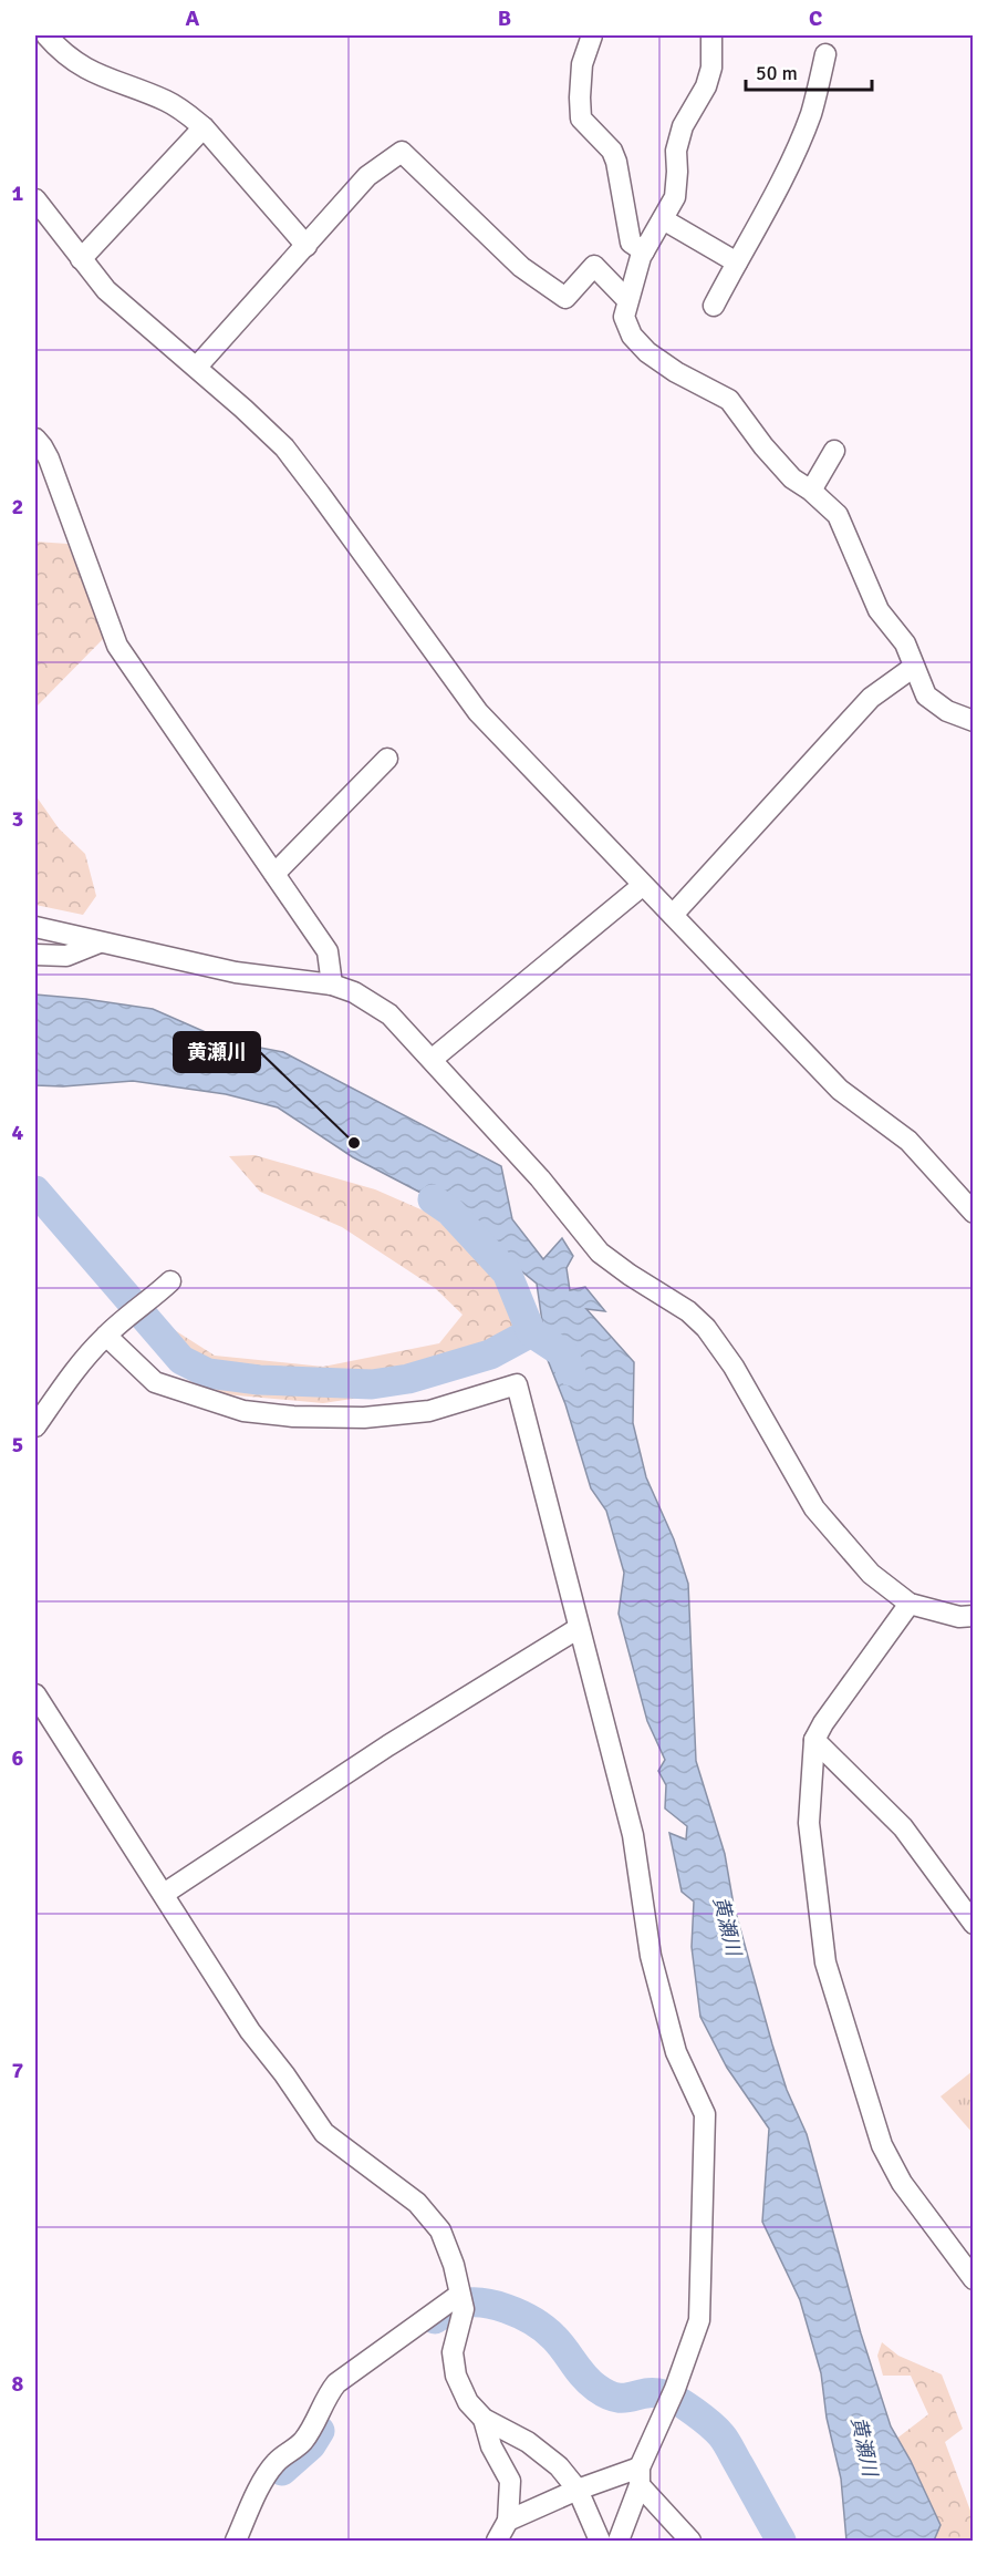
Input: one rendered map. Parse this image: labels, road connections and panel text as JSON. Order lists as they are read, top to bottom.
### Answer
{
  "water": ["黄瀬川"],
  "places": ["黄瀬川"],
  "scale_bar": "50 m",
  "grid": {
    "columns": ["A", "B", "C"],
    "rows": [
      "1",
      "2",
      "3",
      "4",
      "5",
      "6",
      "7",
      "8"
    ]
  }
}
